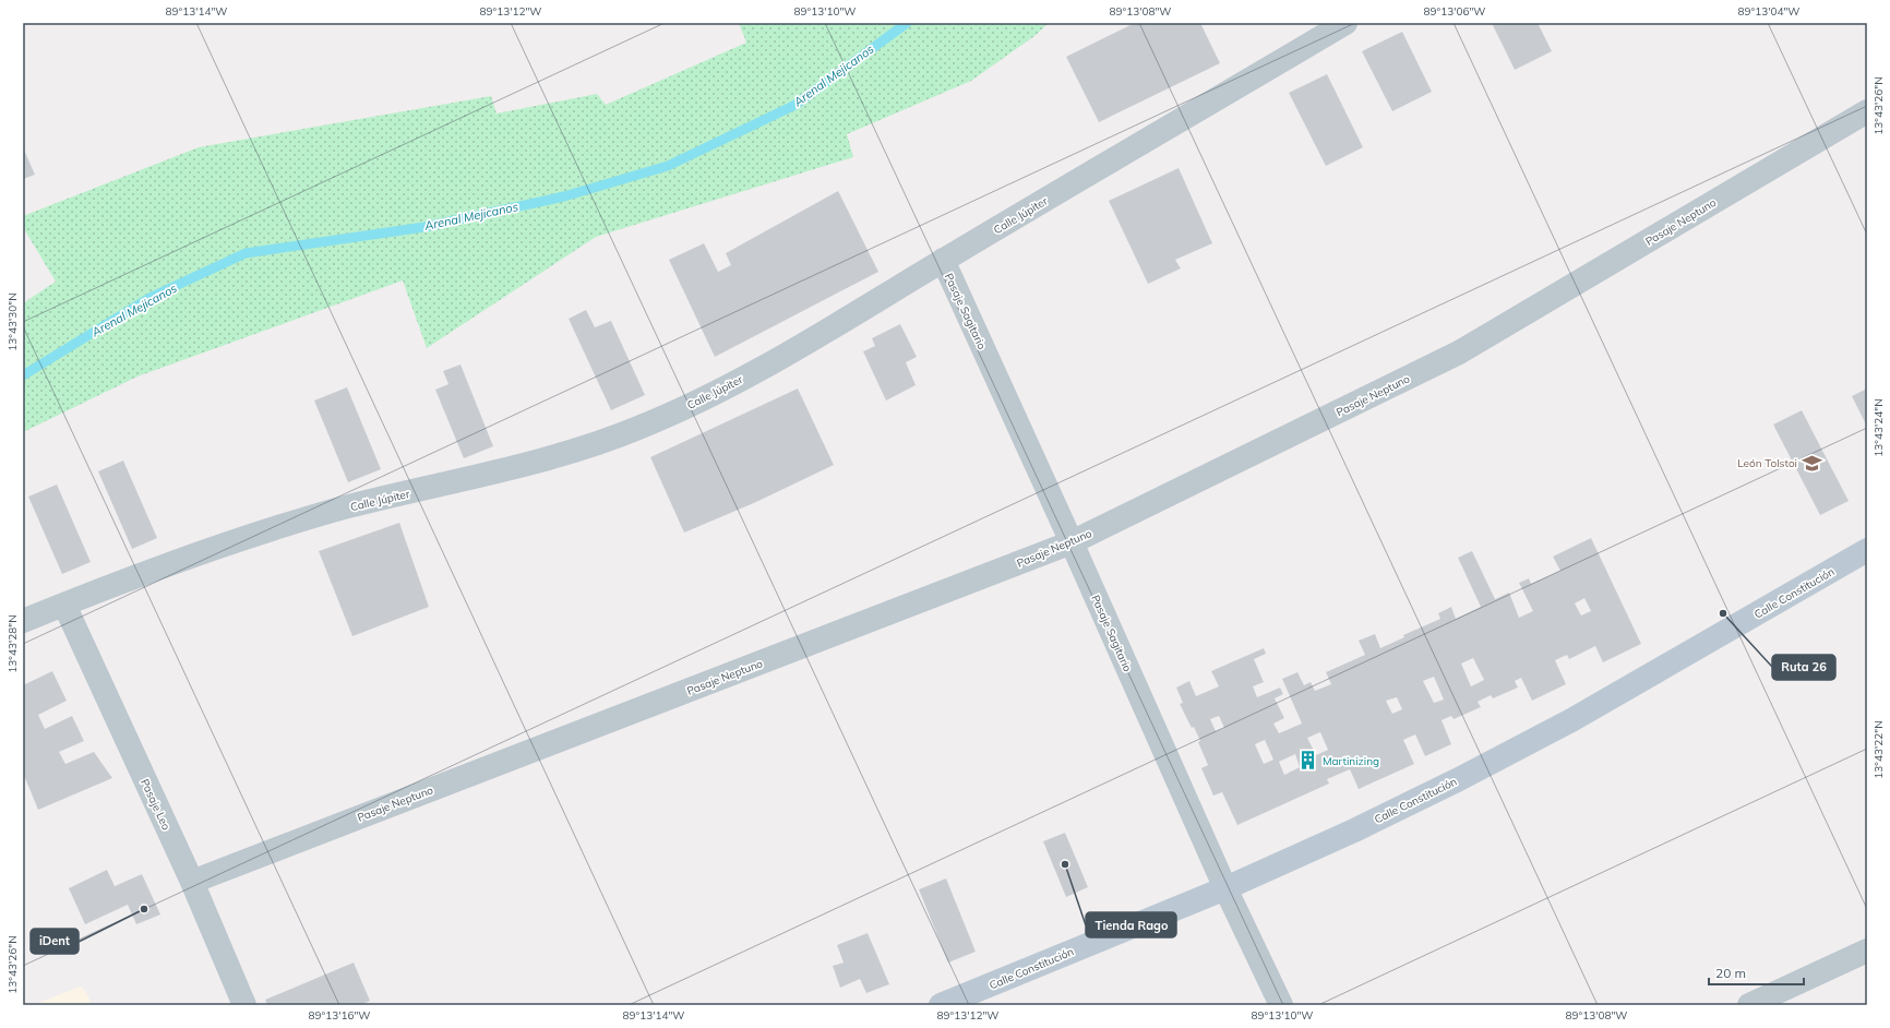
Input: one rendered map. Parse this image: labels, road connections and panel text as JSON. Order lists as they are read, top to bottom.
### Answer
{
  "streets": {
    "main road": ["Calle Constitución"],
    "street": [
      "Calle Júpiter",
      "Pasaje Neptuno",
      "Pasaje Sagitario",
      "Pasaje Leo"
    ]
  },
  "crossings": [
    ["Calle Júpiter", "Pasaje Sagitario"],
    ["Calle Júpiter", "Pasaje Leo"],
    ["Pasaje Neptuno", "Pasaje Sagitario"],
    ["Pasaje Neptuno", "Pasaje Leo"],
    ["Pasaje Sagitario", "Calle Constitución"]
  ],
  "water": ["Arenal Mejicanos"],
  "places": {
    "school or university": ["León Tolstoi"],
    "other": ["Ruta 26", "Tienda Rago", "iDent"],
    "building": ["Martinizing"]
  },
  "scale_bar": "20 m",
  "coordinates": [
    "89°13'14\"W",
    "89°13'12\"W",
    "89°13'10\"W",
    "89°13'08\"W",
    "89°13'06\"W",
    "89°13'04\"W",
    "13°43'26\"N",
    "13°43'30\"N",
    "13°43'24\"N",
    "13°43'28\"N",
    "13°43'22\"N",
    "89°13'16\"W"
  ]
}
